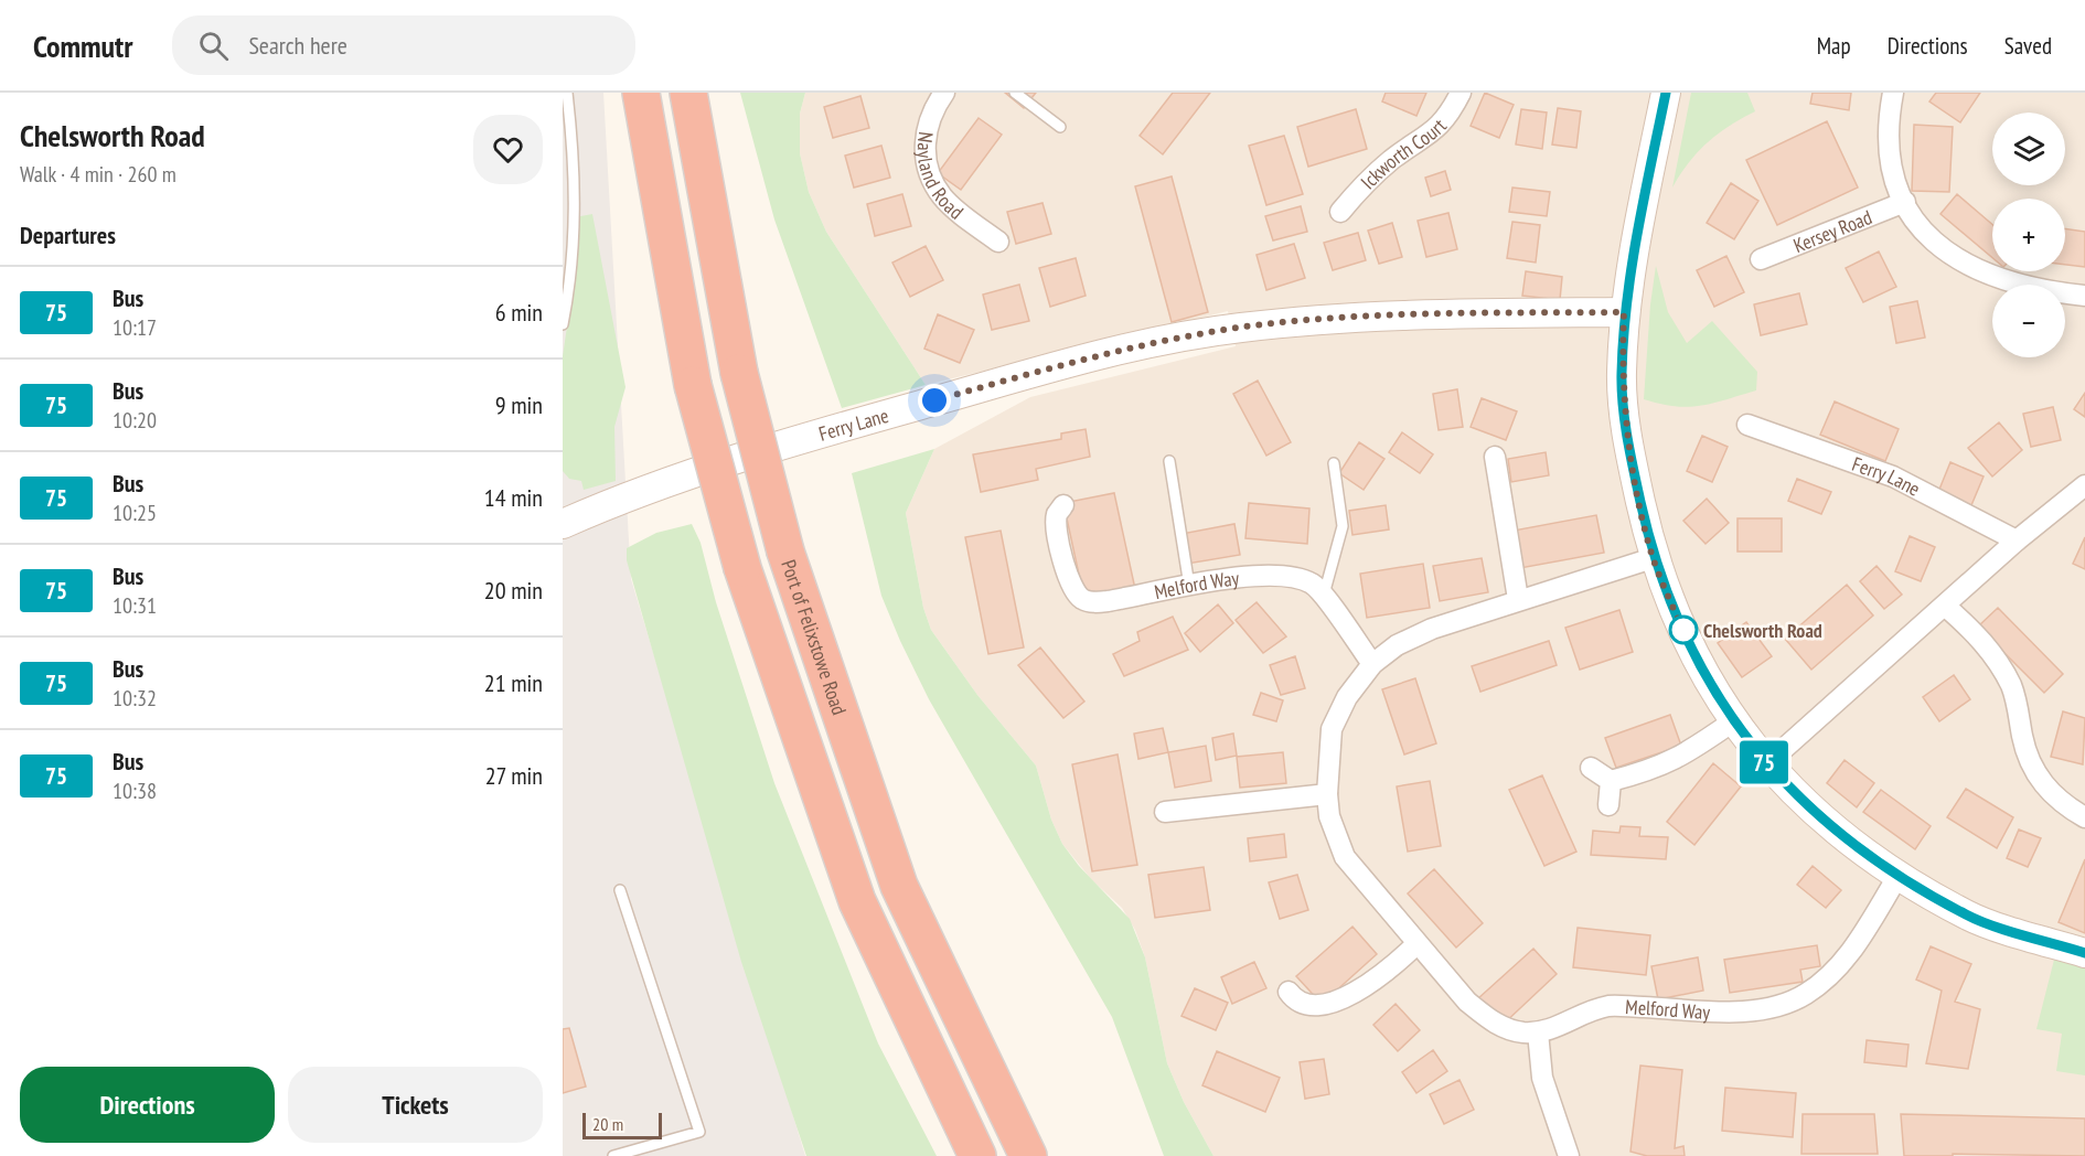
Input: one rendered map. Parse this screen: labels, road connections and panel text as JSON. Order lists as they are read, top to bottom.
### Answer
{
  "streets": {
    "highway": ["Port of Felixstowe Road"],
    "street": [
      "Ickworth Court",
      "Nayland Road",
      "Kersey Road",
      "Ferry Lane",
      "Melford Way"
    ]
  },
  "places": ["Chelsworth Road"],
  "lines": ["bus line 75"],
  "scale_bar": "20 m",
  "page": {
    "header": "Commutr",
    "search": "Search here",
    "nav": ["Map", "Directions", "Saved"],
    "heading": [
      ["Chelsworth Road", "Walk · 4 min · 260 m"],
      "Departures"
    ],
    "on_map": "75",
    "map_buttons": ["+", "−"],
    "list": [
      {
        "mark": "75",
        "name": "Bus",
        "note": "10:17",
        "value": "6 min"
      },
      {
        "mark": "75",
        "name": "Bus",
        "note": "10:20",
        "value": "9 min"
      },
      {
        "mark": "75",
        "name": "Bus",
        "note": "10:25",
        "value": "14 min"
      },
      {
        "mark": "75",
        "name": "Bus",
        "note": "10:31",
        "value": "20 min"
      },
      {
        "mark": "75",
        "name": "Bus",
        "note": "10:32",
        "value": "21 min"
      },
      {
        "mark": "75",
        "name": "Bus",
        "note": "10:38",
        "value": "27 min"
      }
    ],
    "buttons": ["Directions", "Tickets"],
    "scale": "20 m"
  }
}
